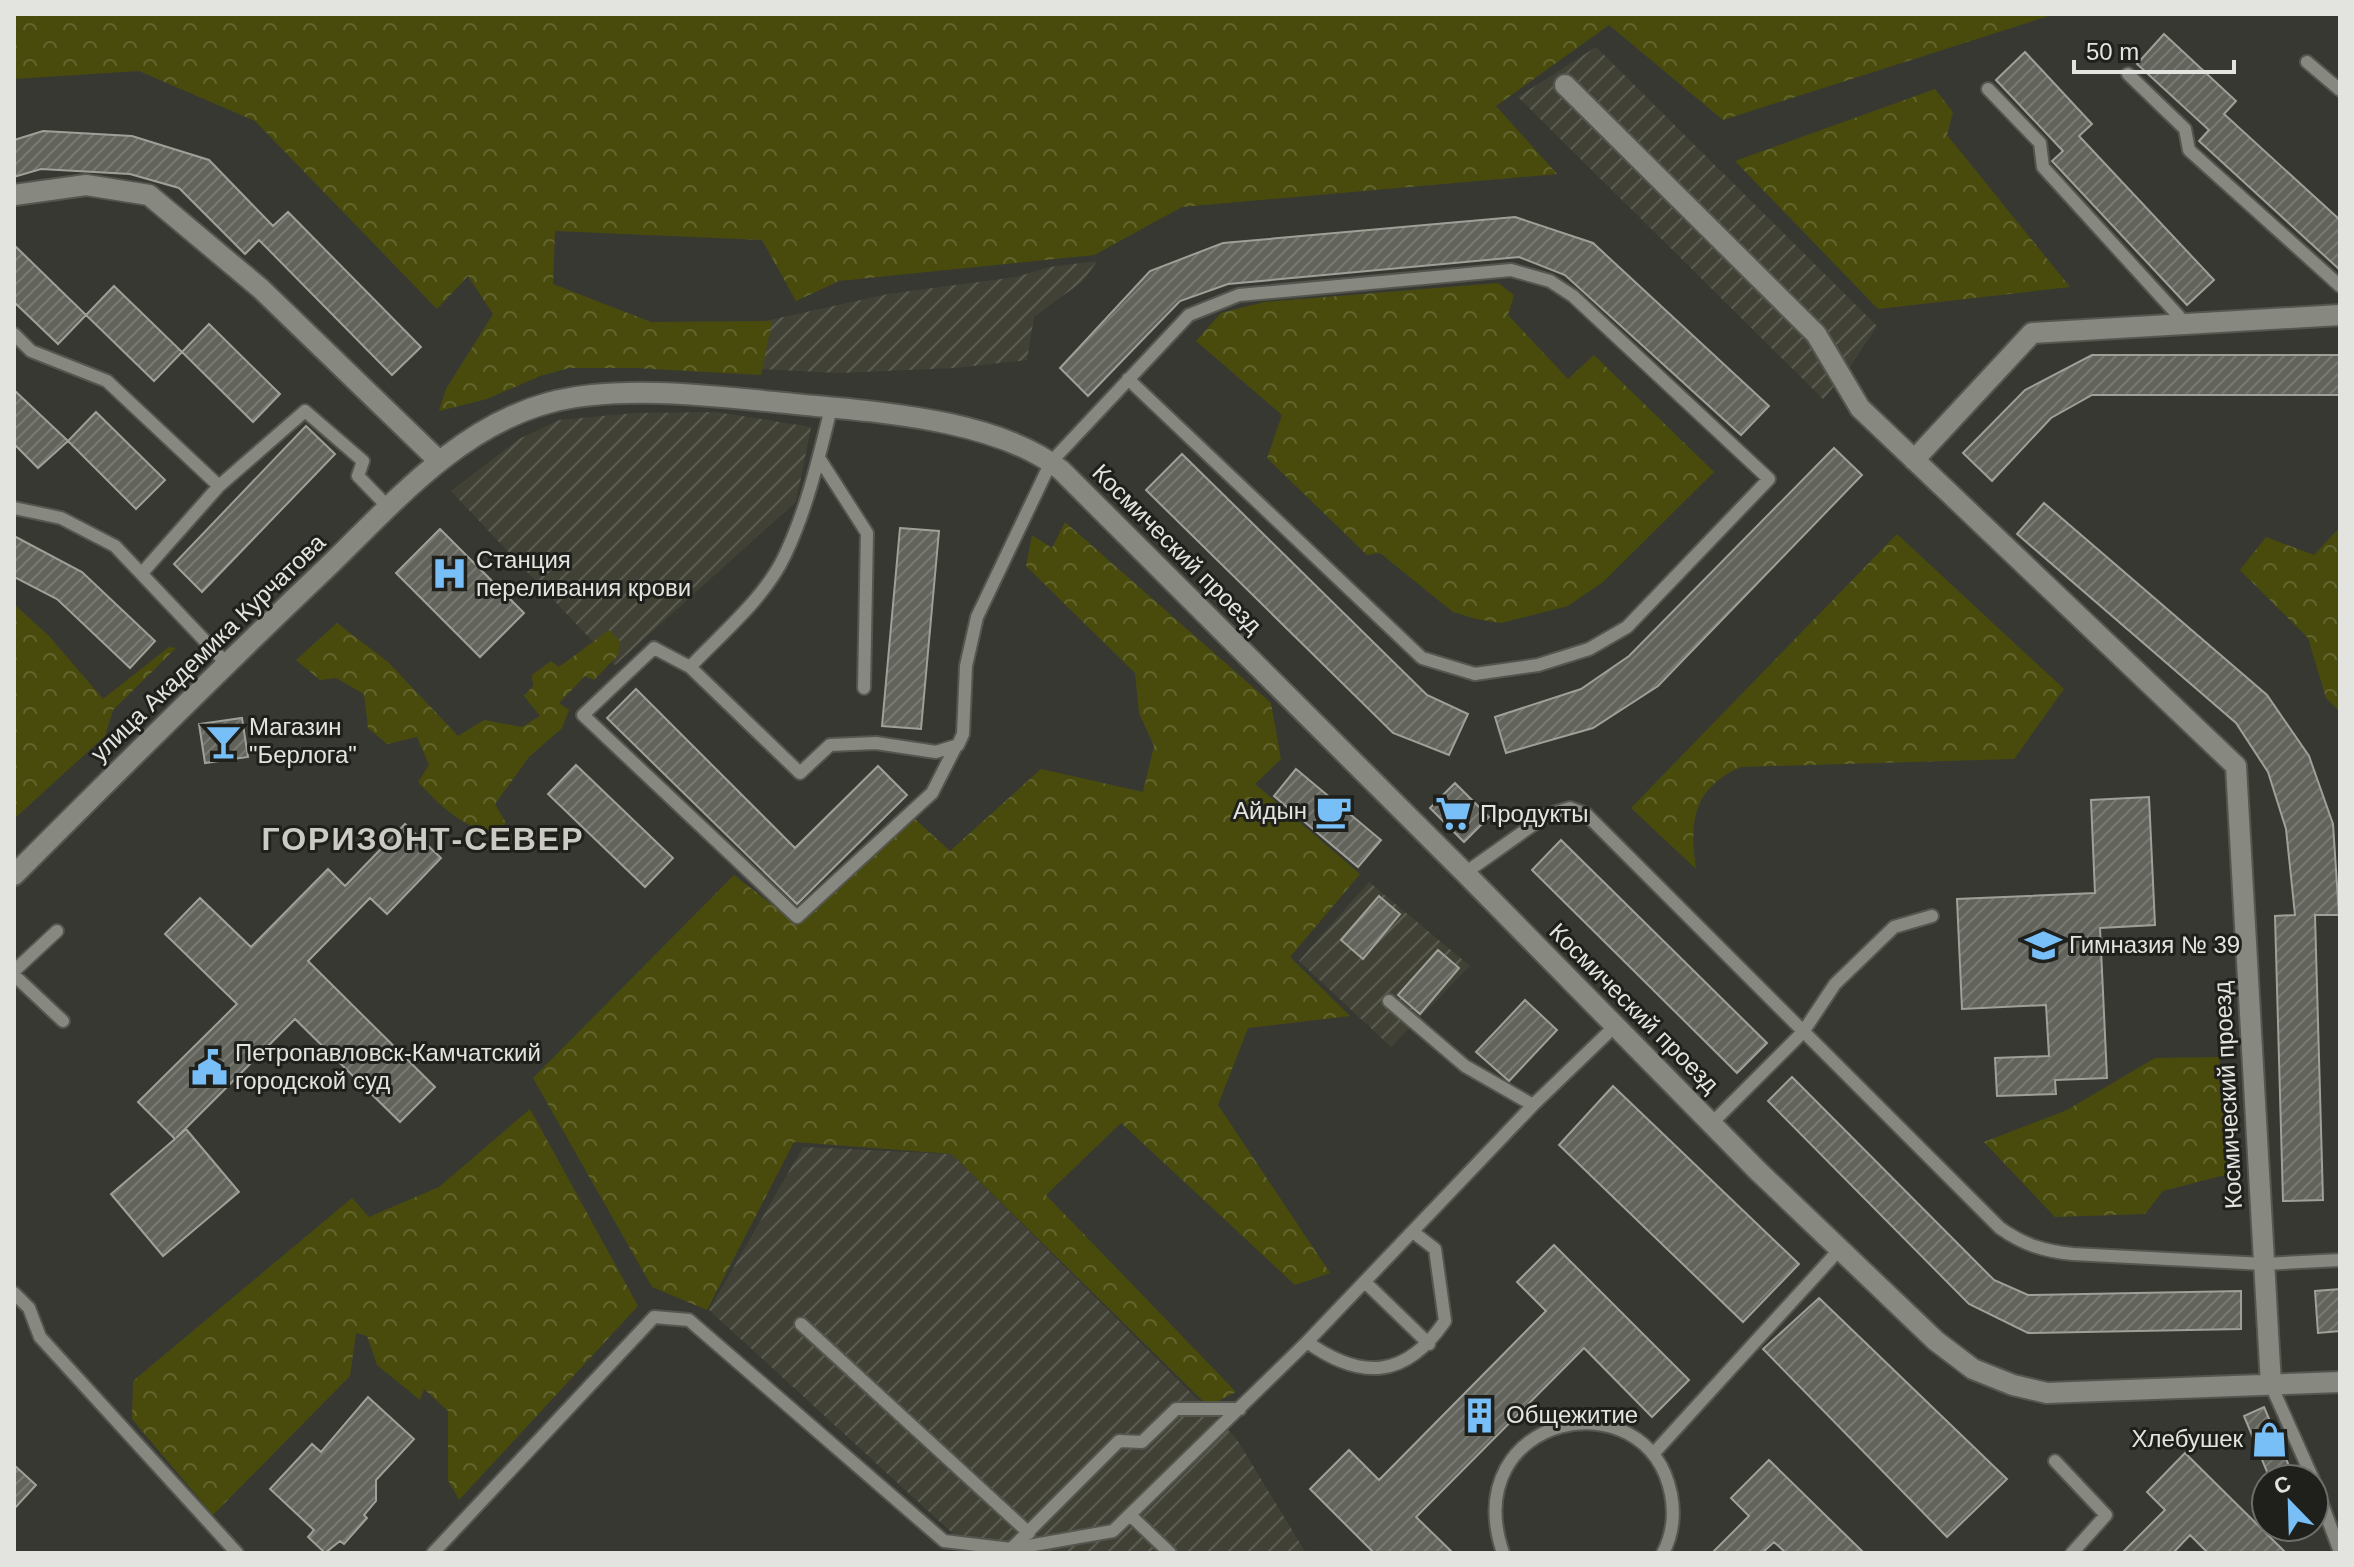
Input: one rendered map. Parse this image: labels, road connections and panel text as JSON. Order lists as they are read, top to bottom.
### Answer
{
  "streets": {
    "street": ["Космический проезд", "улица Академика Курчатова"]
  },
  "crossings": [
    ["Космический проезд", "улица Академика Курчатова"]
  ],
  "districts": ["ГОРИЗОНТ-СЕВЕР"],
  "places": {
    "hospital": ["Станция переливания крови"],
    "bar": ["Магазин \"Берлога\""],
    "cafe": ["Айдын"],
    "supermarket": ["Продукты"],
    "school or university": ["Гимназия № 39"],
    "public building": ["Петропавловск-Камчатский городской суд"],
    "building": ["Общежитие"],
    "shop": ["Хлебушек"]
  },
  "scale_bar": "50 m",
  "north": "top left"
}
